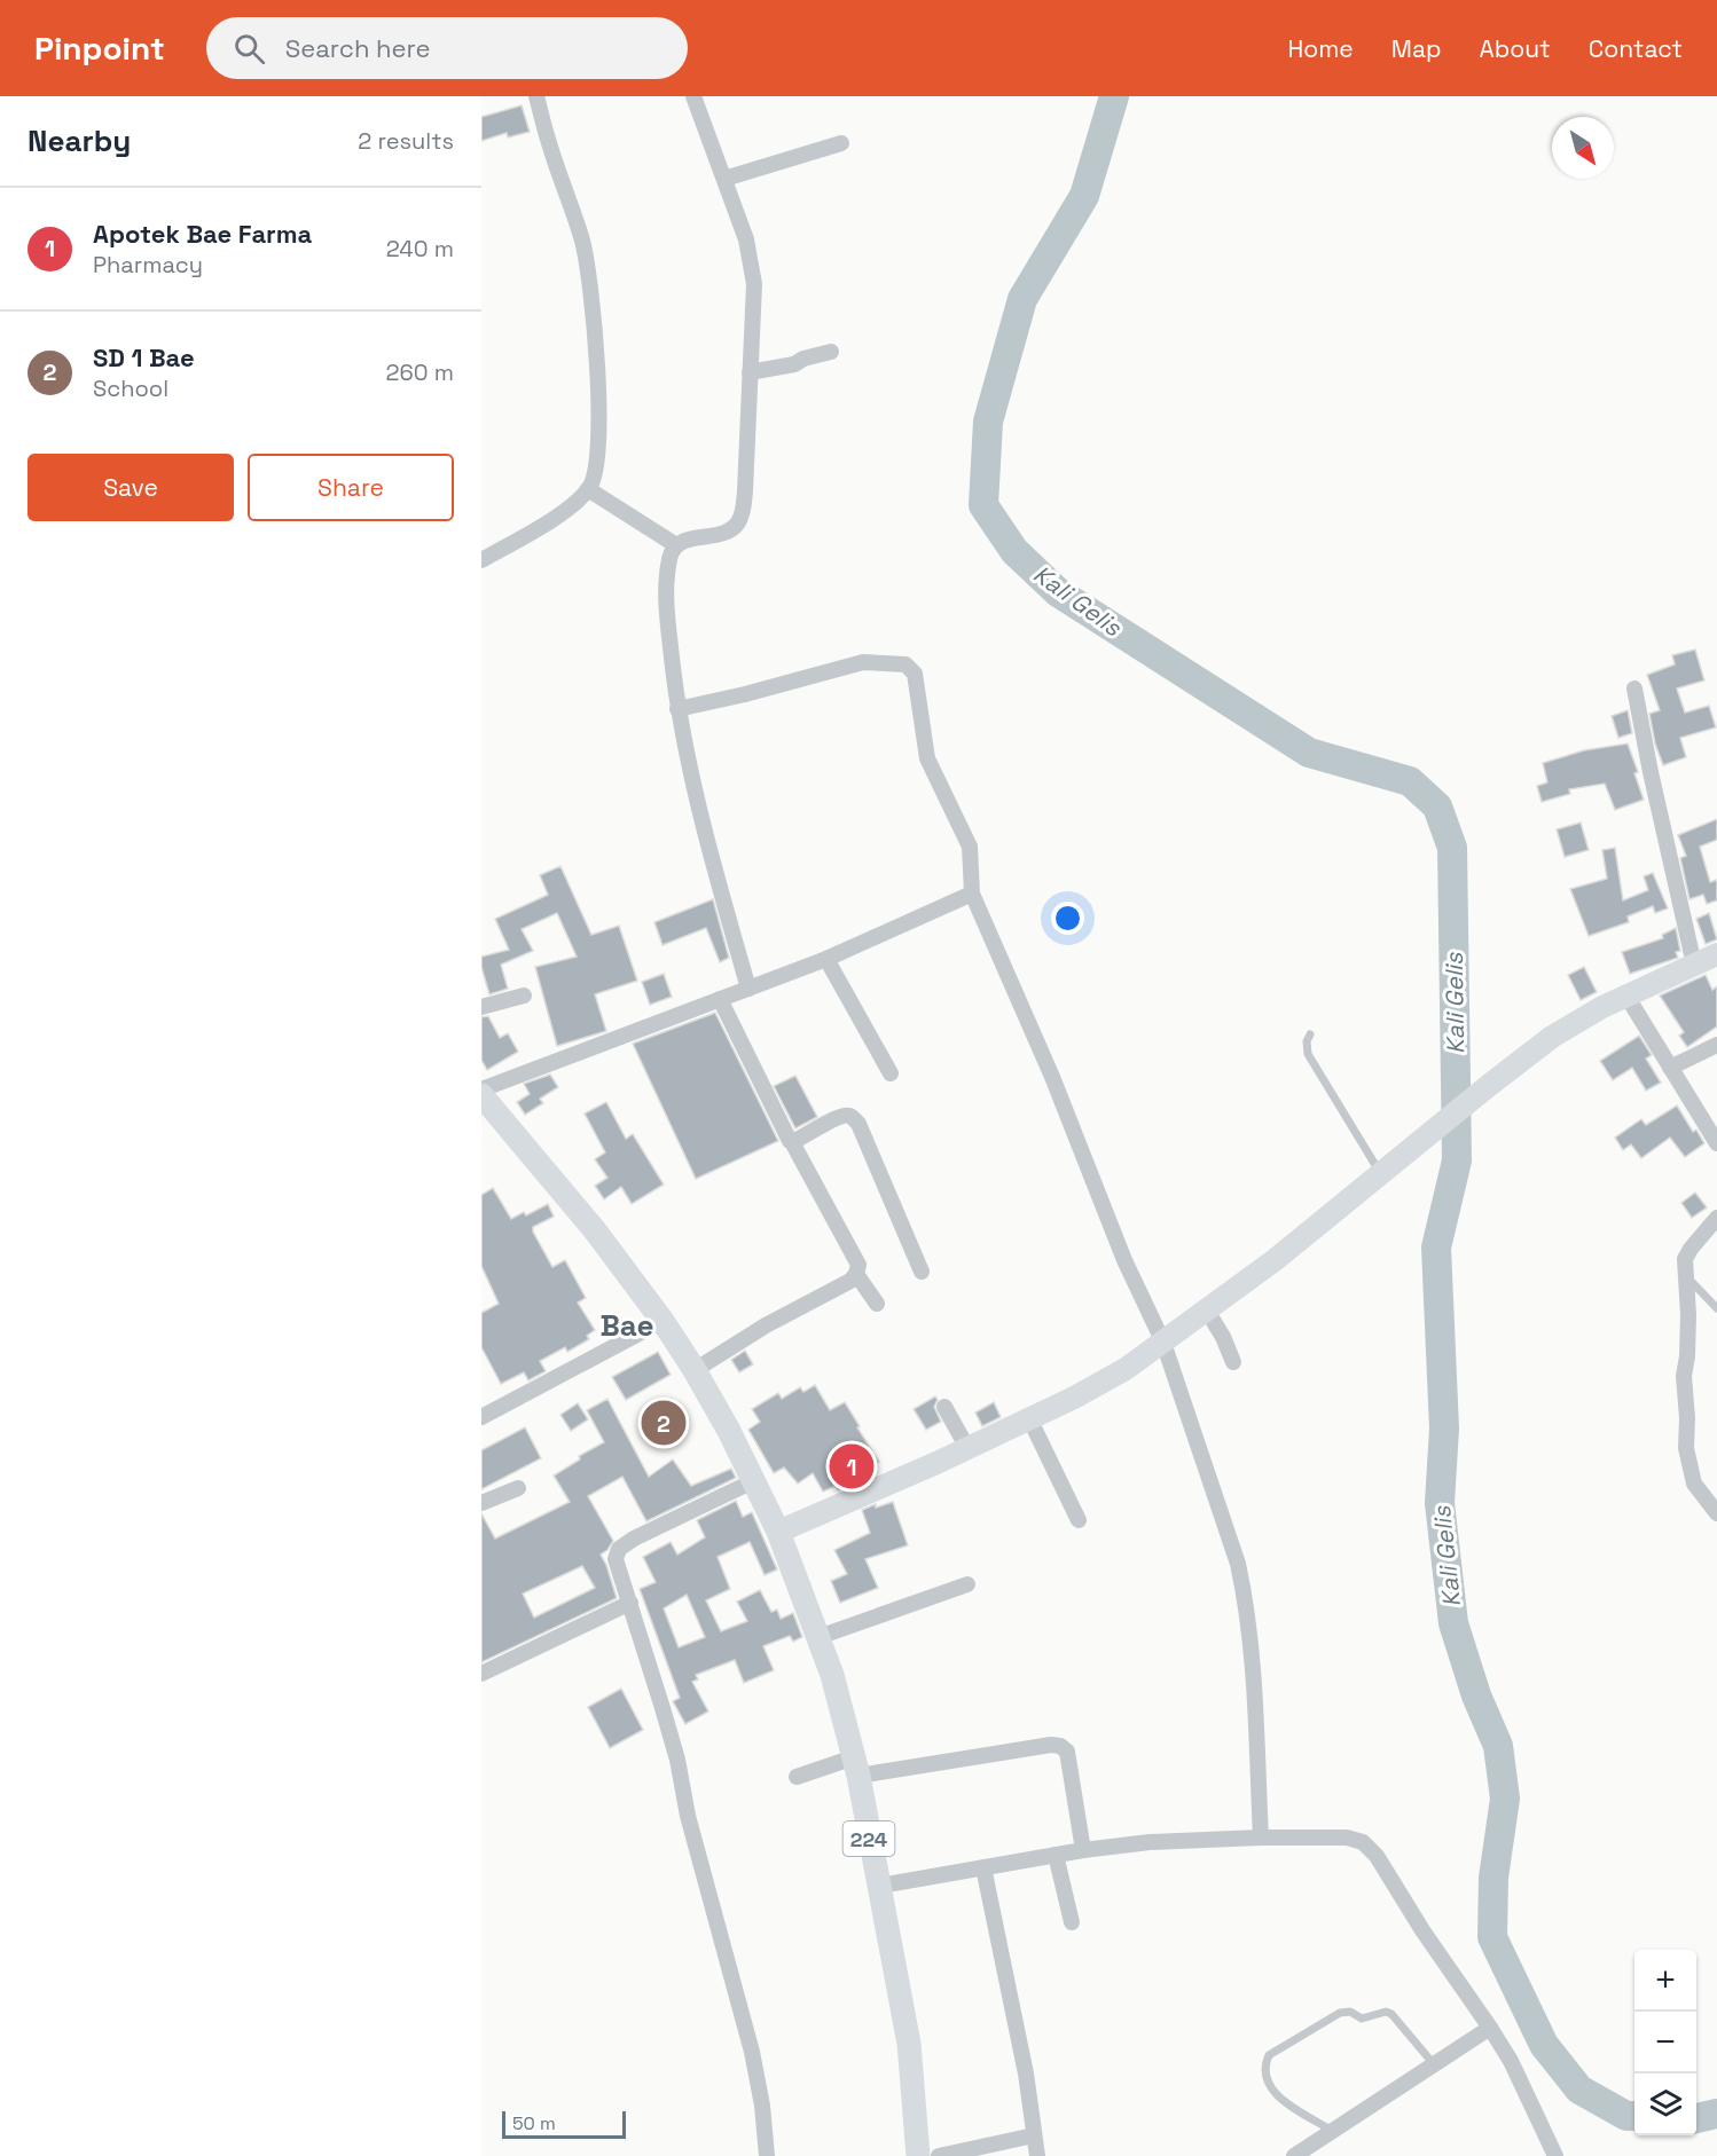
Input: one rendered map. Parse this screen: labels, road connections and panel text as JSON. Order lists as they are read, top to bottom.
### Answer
{
  "streets": {
    "main road": ["224"]
  },
  "districts": ["Bae"],
  "water": ["Kali Gelis"],
  "scale_bar": "50 m",
  "north": "bottom right",
  "page": {
    "header": "Pinpoint",
    "search": "Search here",
    "nav": [
      "Home",
      "Map",
      "About",
      "Contact"
    ],
    "heading": ["Nearby", "2 results"],
    "list": [
      {
        "mark": "1",
        "name": "Apotek Bae Farma",
        "note": "Pharmacy",
        "value": "240 m"
      },
      {
        "mark": "2",
        "name": "SD 1 Bae",
        "note": "School",
        "value": "260 m"
      }
    ],
    "buttons": ["Save", "Share"],
    "pins": ["2", "1"],
    "map_buttons": ["+", "−"],
    "scale": "50 m"
  }
}
